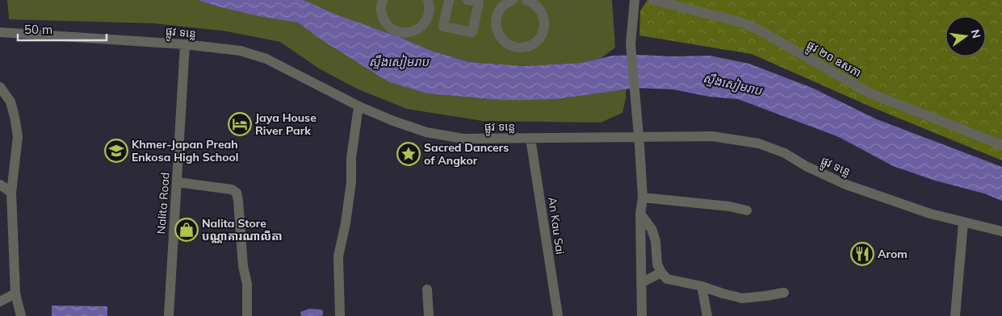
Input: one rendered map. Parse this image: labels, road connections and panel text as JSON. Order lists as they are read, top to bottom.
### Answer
{
  "streets": {
    "street": [
      "ផ្លូវ ទន្លេ",
      "ផ្លូវ ២០ ឧសភា",
      "Nalita Road",
      "An Kau Sai"
    ]
  },
  "crossings": [
    ["ផ្លូវ ទន្លេ", "Nalita Road"],
    ["ផ្លូវ ទន្លេ", "An Kau Sai"]
  ],
  "water": ["ស្ទឹងសៀមរាប"],
  "places": {
    "hotel": ["Jaya House River Park"],
    "school or university": ["Khmer-Japan Preah Enkosa High School"],
    "place": ["Sacred Dancers of Angkor"],
    "shop": ["Nalita Store បណ្ណាគារណាលីតា"],
    "restaurant": ["Arom"]
  },
  "scale_bar": "50 m",
  "north": "right"
}
